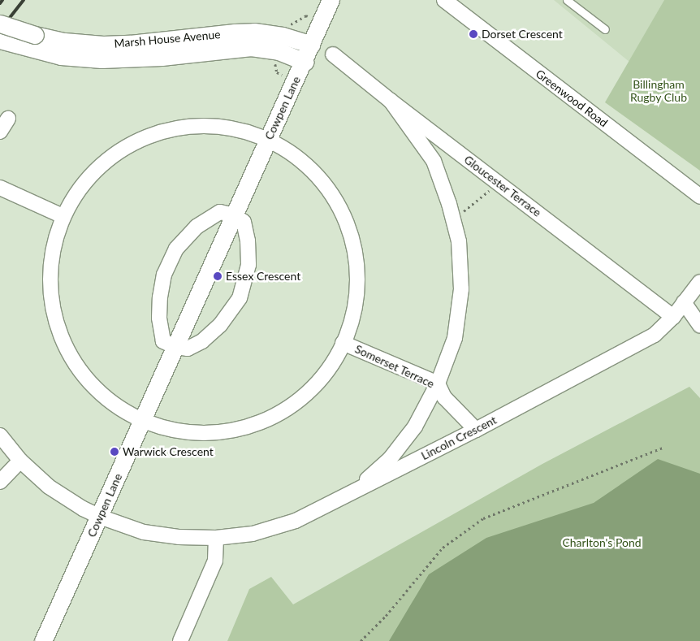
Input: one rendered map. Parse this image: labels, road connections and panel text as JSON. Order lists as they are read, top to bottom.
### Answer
{
  "streets": {
    "street": [
      "Marsh House Avenue",
      "Greenwood Road",
      "Cowpen Lane",
      "Gloucester Terrace",
      "Somerset Terrace",
      "Lincoln Crescent"
    ]
  },
  "crossings": [
    ["Marsh House Avenue", "Cowpen Lane"],
    ["Cowpen Lane", "Lincoln Crescent"],
    ["Gloucester Terrace", "Lincoln Crescent"],
    ["Somerset Terrace", "Lincoln Crescent"]
  ],
  "parks": ["Billingham Rugby Club", "Charlton's Pond"],
  "places": ["Dorset Crescent", "Essex Crescent", "Warwick Crescent"]
}
